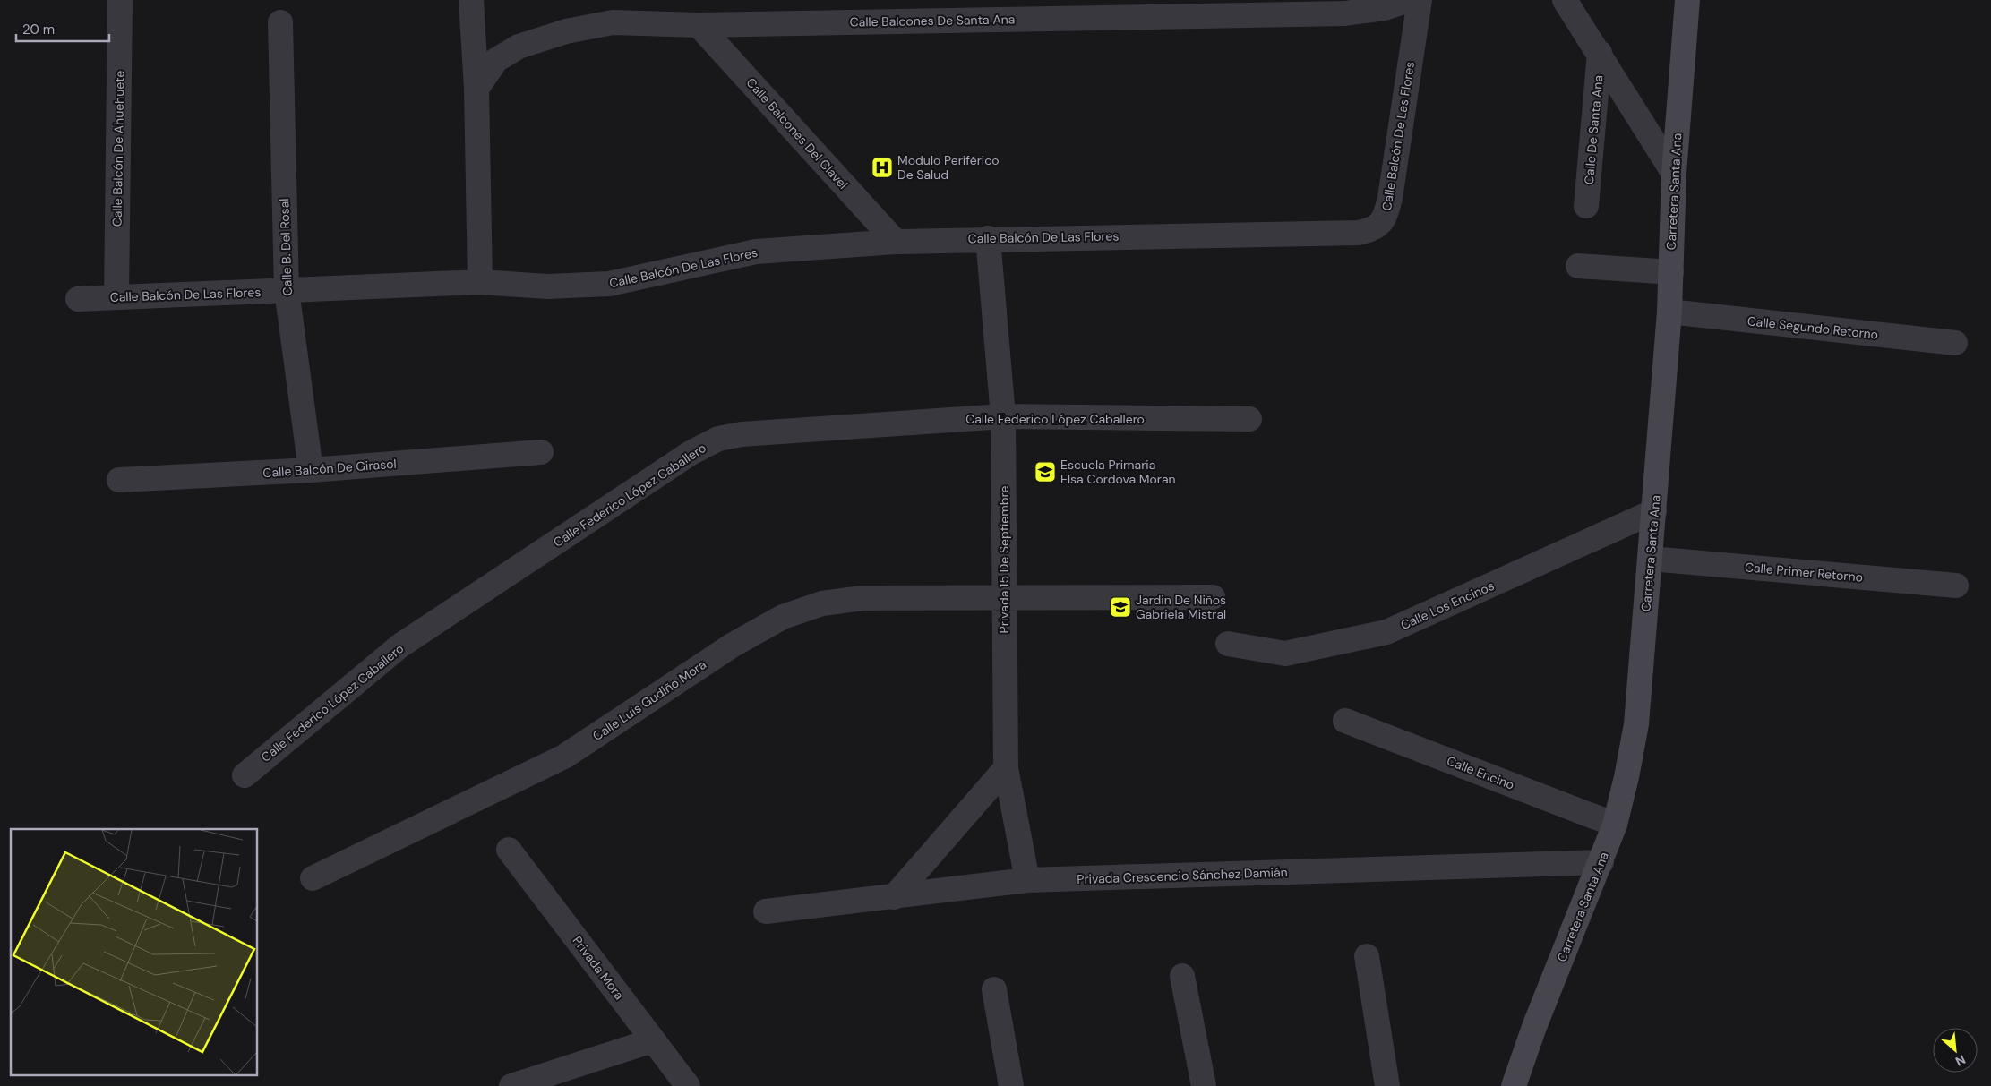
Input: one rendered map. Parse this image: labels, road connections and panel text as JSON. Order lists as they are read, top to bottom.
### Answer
{
  "streets": {
    "main road": ["Carretera Santa Ana"],
    "street": [
      "Calle Balcones De Santa Ana",
      "Calle De Santa Ana",
      "Calle Balcones Del Clavel",
      "Calle Balcón De Las Flores",
      "Calle Balcón De Ahuehuete",
      "Calle B. Del Rosal",
      "Calle Segundo Retorno",
      "Calle Federico López Caballero",
      "Calle Balcón De Girasol",
      "Privada 15 De Septiembre",
      "Calle Primer Retorno",
      "Calle Los Encinos",
      "Calle Luis Gudiño Mora",
      "Calle Encino",
      "Privada Crescencio Sánchez Damián",
      "Privada Mora"
    ]
  },
  "crossings": [
    ["Calle Balcones De Santa Ana", "Calle Balcones Del Clavel"],
    ["Calle Balcones Del Clavel", "Calle Balcón De Las Flores"],
    ["Calle Balcón De Las Flores", "Calle Balcón De Ahuehuete"],
    ["Calle Balcón De Las Flores", "Calle B. Del Rosal"],
    ["Calle Balcón De Las Flores", "Privada 15 De Septiembre"],
    ["Carretera Santa Ana", "Calle Segundo Retorno"],
    ["Carretera Santa Ana", "Calle Primer Retorno"],
    ["Carretera Santa Ana", "Calle Los Encinos"],
    ["Carretera Santa Ana", "Calle Encino"],
    ["Carretera Santa Ana", "Privada Crescencio Sánchez Damián"],
    ["Calle B. Del Rosal", "Calle Balcón De Girasol"],
    ["Calle Federico López Caballero", "Privada 15 De Septiembre"],
    ["Privada 15 De Septiembre", "Calle Luis Gudiño Mora"],
    ["Privada 15 De Septiembre", "Privada Crescencio Sánchez Damián"]
  ],
  "places": {
    "hospital": ["Modulo Periférico De Salud"],
    "school or university": ["Escuela Primaria Elsa Cordova Moran", "Jardin De Niños Gabriela Mistral"]
  },
  "scale_bar": "20 m",
  "north": "bottom right"
}
